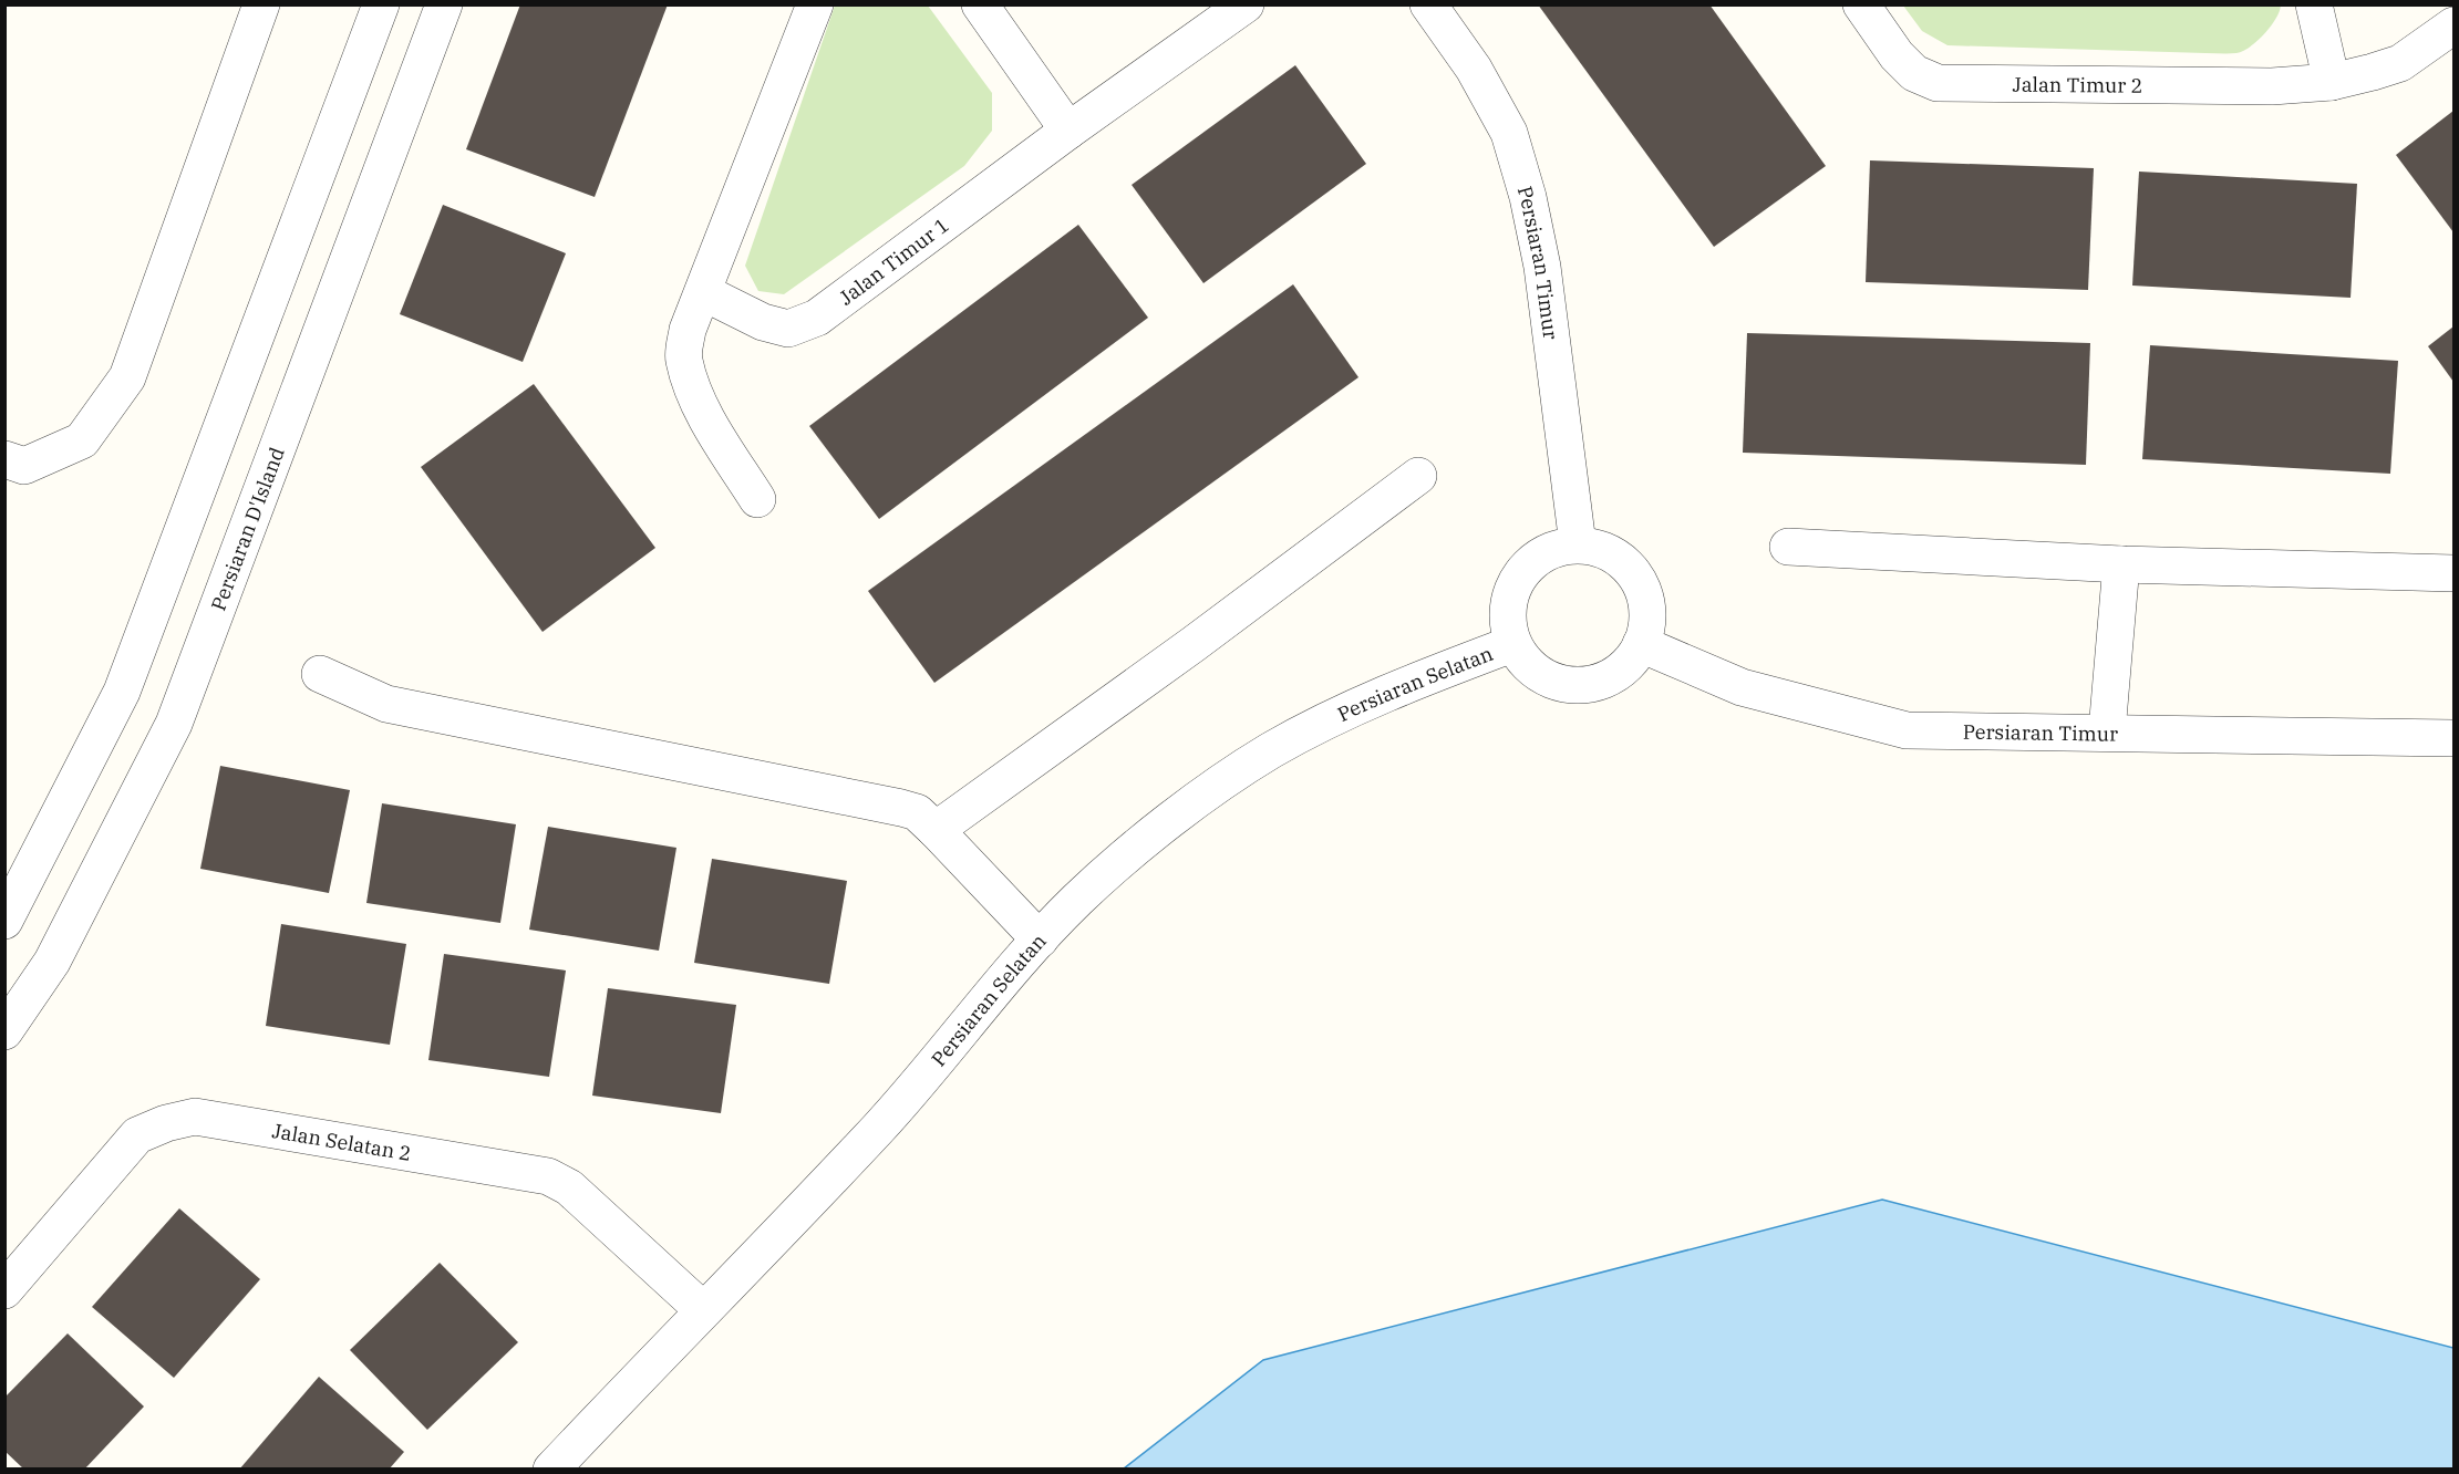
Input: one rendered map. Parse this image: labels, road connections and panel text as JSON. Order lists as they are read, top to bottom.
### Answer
{
  "streets": {
    "street": [
      "Jalan Timur 2",
      "Jalan Timur 1",
      "Persiaran Timur",
      "Persiaran D'Island",
      "Persiaran Selatan",
      "Jalan Selatan 2"
    ]
  },
  "crossings": [
    ["Persiaran Timur", "Persiaran Selatan"],
    ["Persiaran Selatan", "Jalan Selatan 2"]
  ]
}
